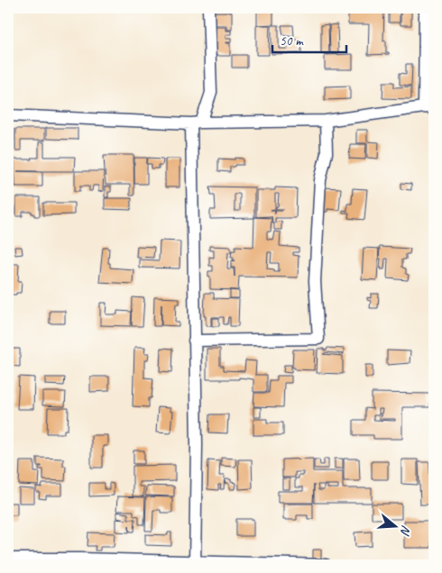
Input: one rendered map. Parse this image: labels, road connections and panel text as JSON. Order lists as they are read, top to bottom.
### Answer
{
  "scale_bar": "50 m",
  "north": "right"
}
